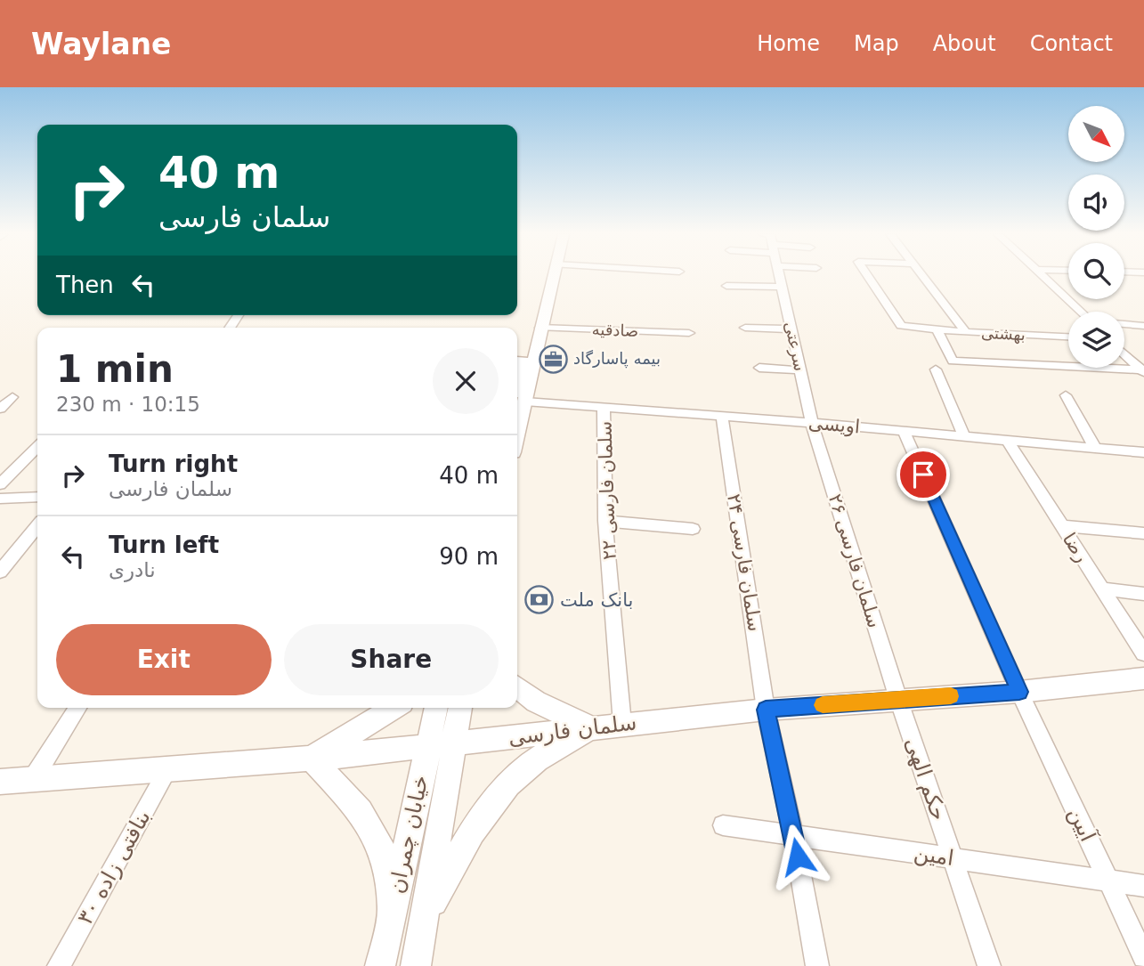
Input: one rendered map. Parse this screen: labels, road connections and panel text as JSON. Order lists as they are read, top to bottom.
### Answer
{
  "streets": {
    "main road": ["سلمان فارسی", "خیابان چمران"],
    "street": [
      "صادقیه",
      "بهشتی",
      "سرعتی",
      "اویسی",
      "سلمان فارسی ۲۲",
      "رضا",
      "سلمان فارسی ۲۶",
      "سلمان فارسی ۲۴",
      "حکم الهی",
      "آیین",
      "امین",
      "بنافتی زاده ۳۰"
    ]
  },
  "crossings": [
    ["سرعتی", "اویسی"],
    ["سرعتی", "سلمان فارسی ۲۶"],
    ["اویسی", "سلمان فارسی ۲۲"],
    ["اویسی", "رضا"],
    ["اویسی", "سلمان فارسی ۲۶"],
    ["اویسی", "سلمان فارسی ۲۴"],
    ["اویسی", "آیین"],
    ["سلمان فارسی ۲۲", "سلمان فارسی"],
    ["سلمان فارسی ۲۶", "سلمان فارسی"],
    ["سلمان فارسی ۲۶", "حکم الهی"],
    ["سلمان فارسی ۲۴", "سلمان فارسی"],
    ["سلمان فارسی ۲۴", "امین"],
    ["سلمان فارسی", "حکم الهی"],
    ["سلمان فارسی", "آیین"],
    ["سلمان فارسی", "خیابان چمران"],
    ["سلمان فارسی", "بنافتی زاده ۳۰"],
    ["حکم الهی", "امین"],
    ["آیین", "امین"]
  ],
  "places": {
    "office": ["بیمه پاسارگاد"],
    "bank": ["بانک ملت"]
  },
  "north": "bottom right",
  "page": {
    "header": "Waylane",
    "nav": [
      "Home",
      "Map",
      "About",
      "Contact"
    ],
    "turn": ["40 m", "سلمان فارسی"],
    "then": "Then",
    "heading": ["1 min", "230 m · 10:15"],
    "list": [
      {
        "name": "Turn right",
        "note": "سلمان فارسی",
        "value": "40 m"
      },
      {
        "name": "Turn left",
        "note": "نادری",
        "value": "90 m"
      }
    ],
    "buttons": ["Exit", "Share"]
  }
}
